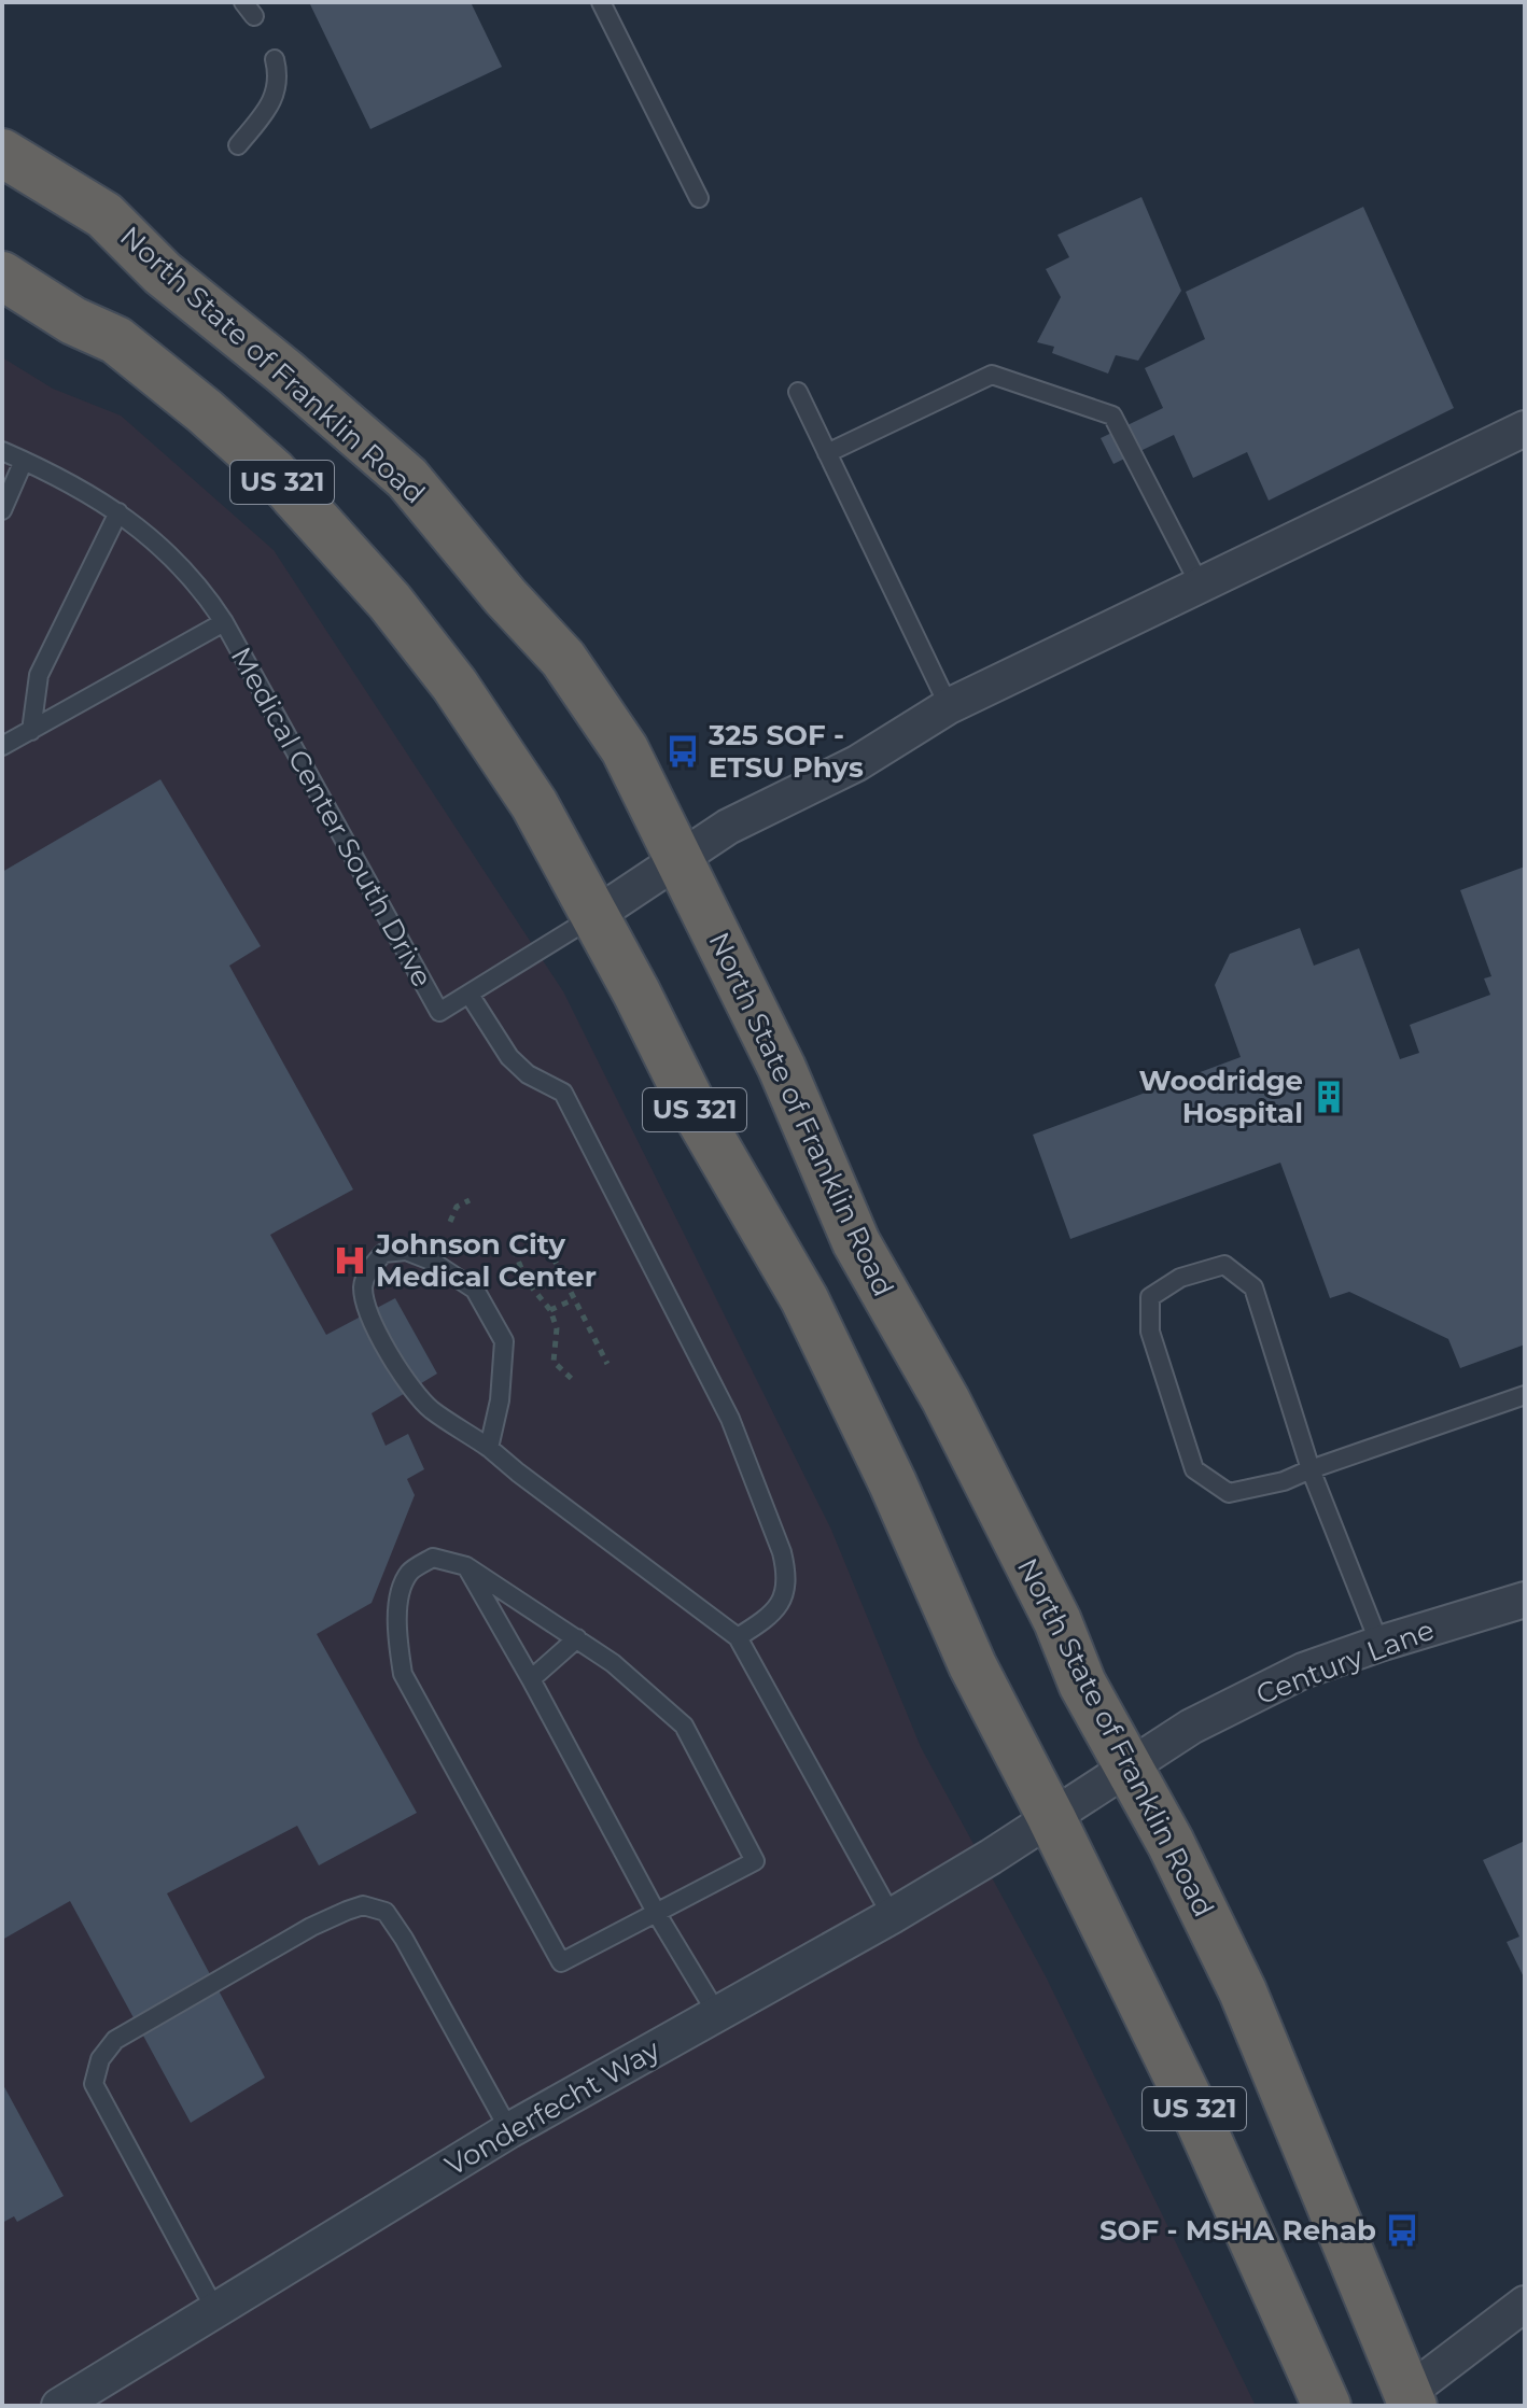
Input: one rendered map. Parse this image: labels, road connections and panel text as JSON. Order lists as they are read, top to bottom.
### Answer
{
  "streets": {
    "highway": ["North State of Franklin Road", "US 321"],
    "street": ["Century Lane", "Vonderfecht Way"],
    "lane": ["Medical Center South Drive"]
  },
  "crossings": [
    ["North State of Franklin Road", "Century Lane"],
    ["US 321", "Century Lane"],
    ["US 321", "Vonderfecht Way"],
    ["Century Lane", "Vonderfecht Way"]
  ],
  "places": {
    "bus stop": ["325 SOF - ETSU Phys", "SOF - MSHA Rehab"],
    "building": ["Woodridge Hospital"],
    "hospital": ["Johnson City Medical Center"]
  }
}
